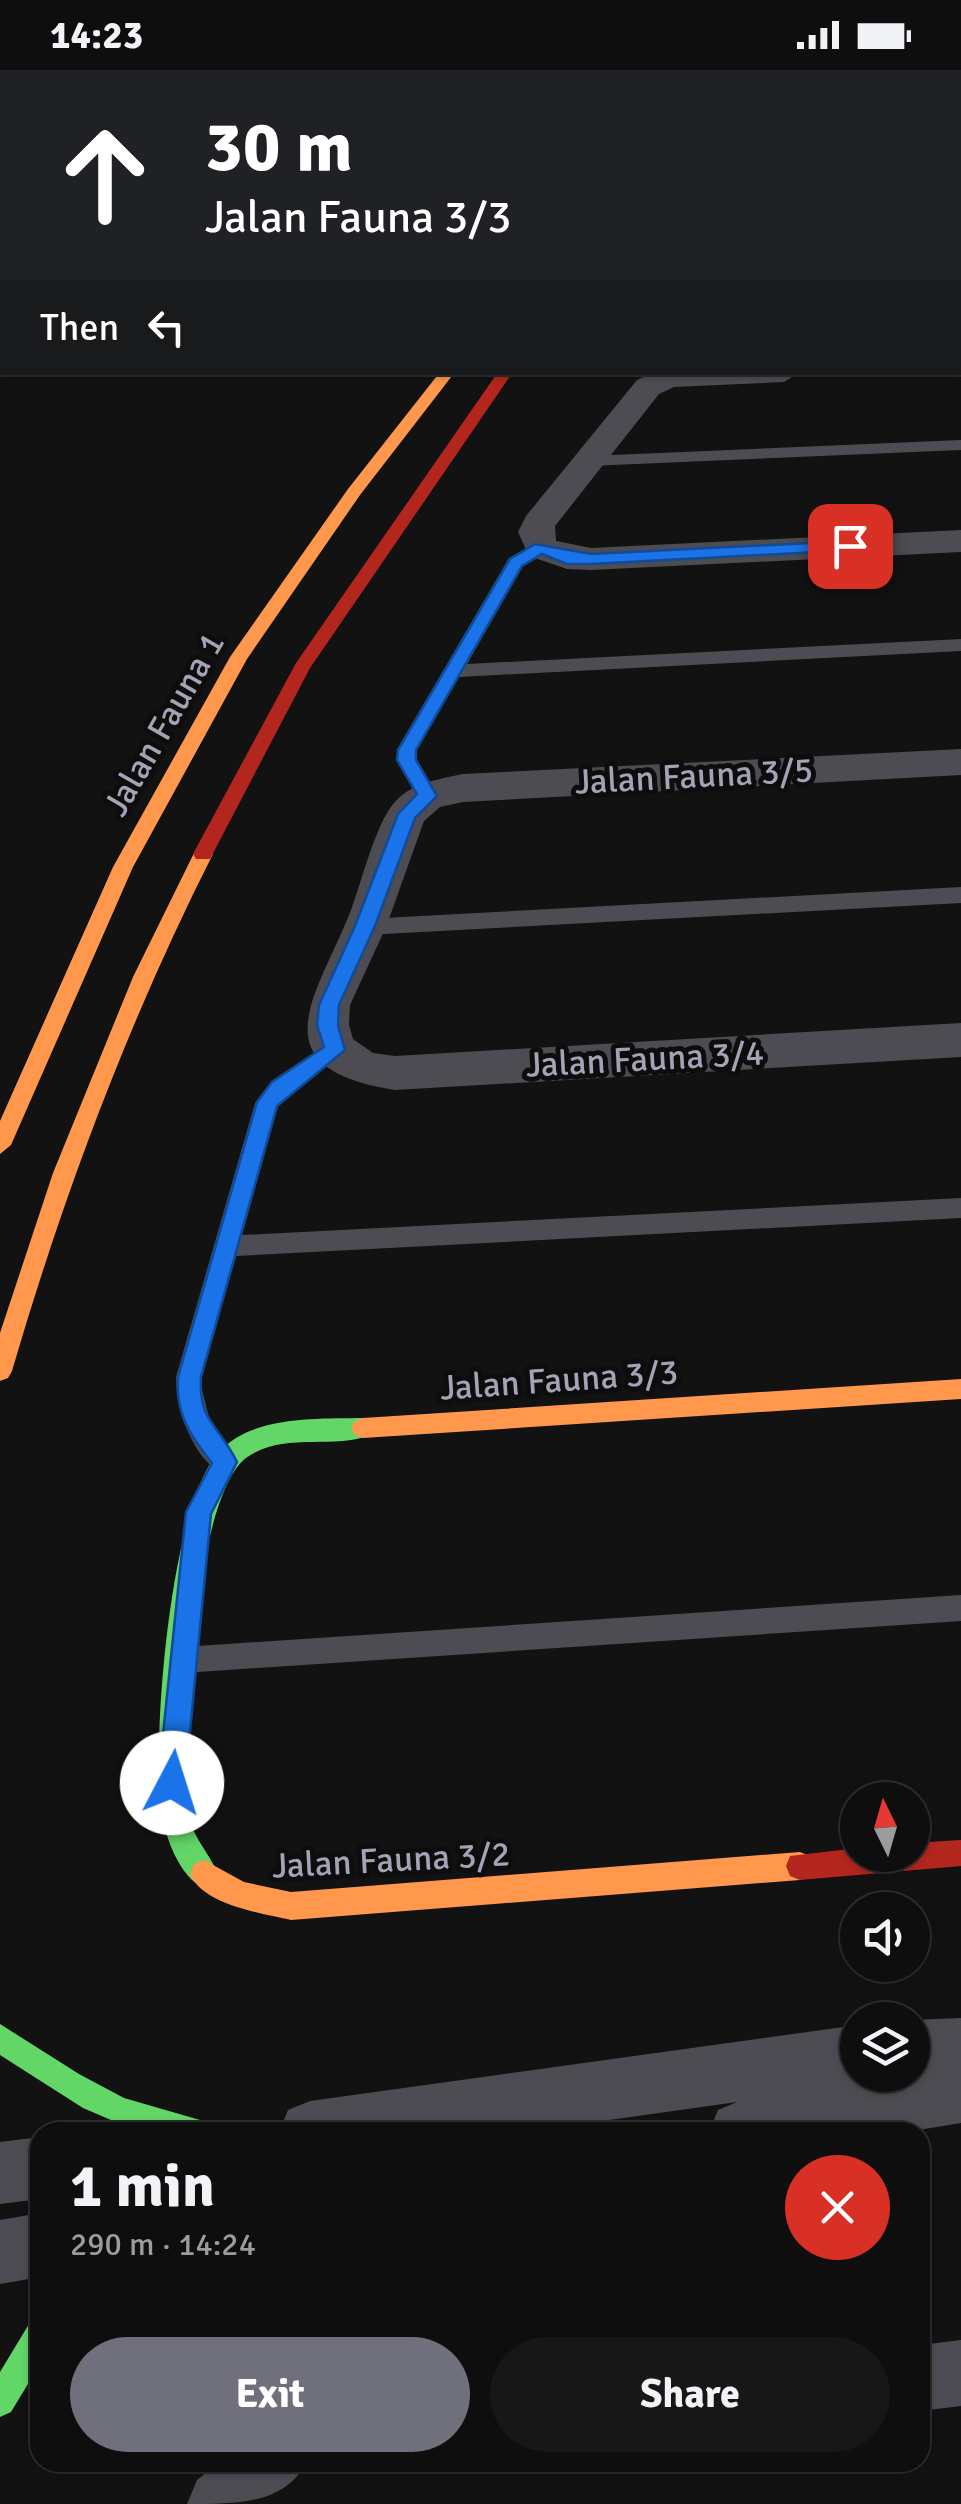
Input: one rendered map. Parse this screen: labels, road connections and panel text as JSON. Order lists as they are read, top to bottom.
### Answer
{
  "streets": {
    "street": [
      "Jalan Fauna 1",
      "Jalan Fauna 3/5",
      "Jalan Fauna 3/4",
      "Jalan Fauna 3/3",
      "Jalan Fauna 3/2"
    ]
  },
  "crossings": [
    ["Jalan Fauna 3/3", "Jalan Fauna 3/2"]
  ],
  "north": "top",
  "page": {
    "status": "14:23",
    "turn": ["30 m", "Jalan Fauna 3/3"],
    "then": "Then",
    "heading": ["1 min", "290 m · 14:24"],
    "buttons": ["Exit", "Share"]
  }
}
